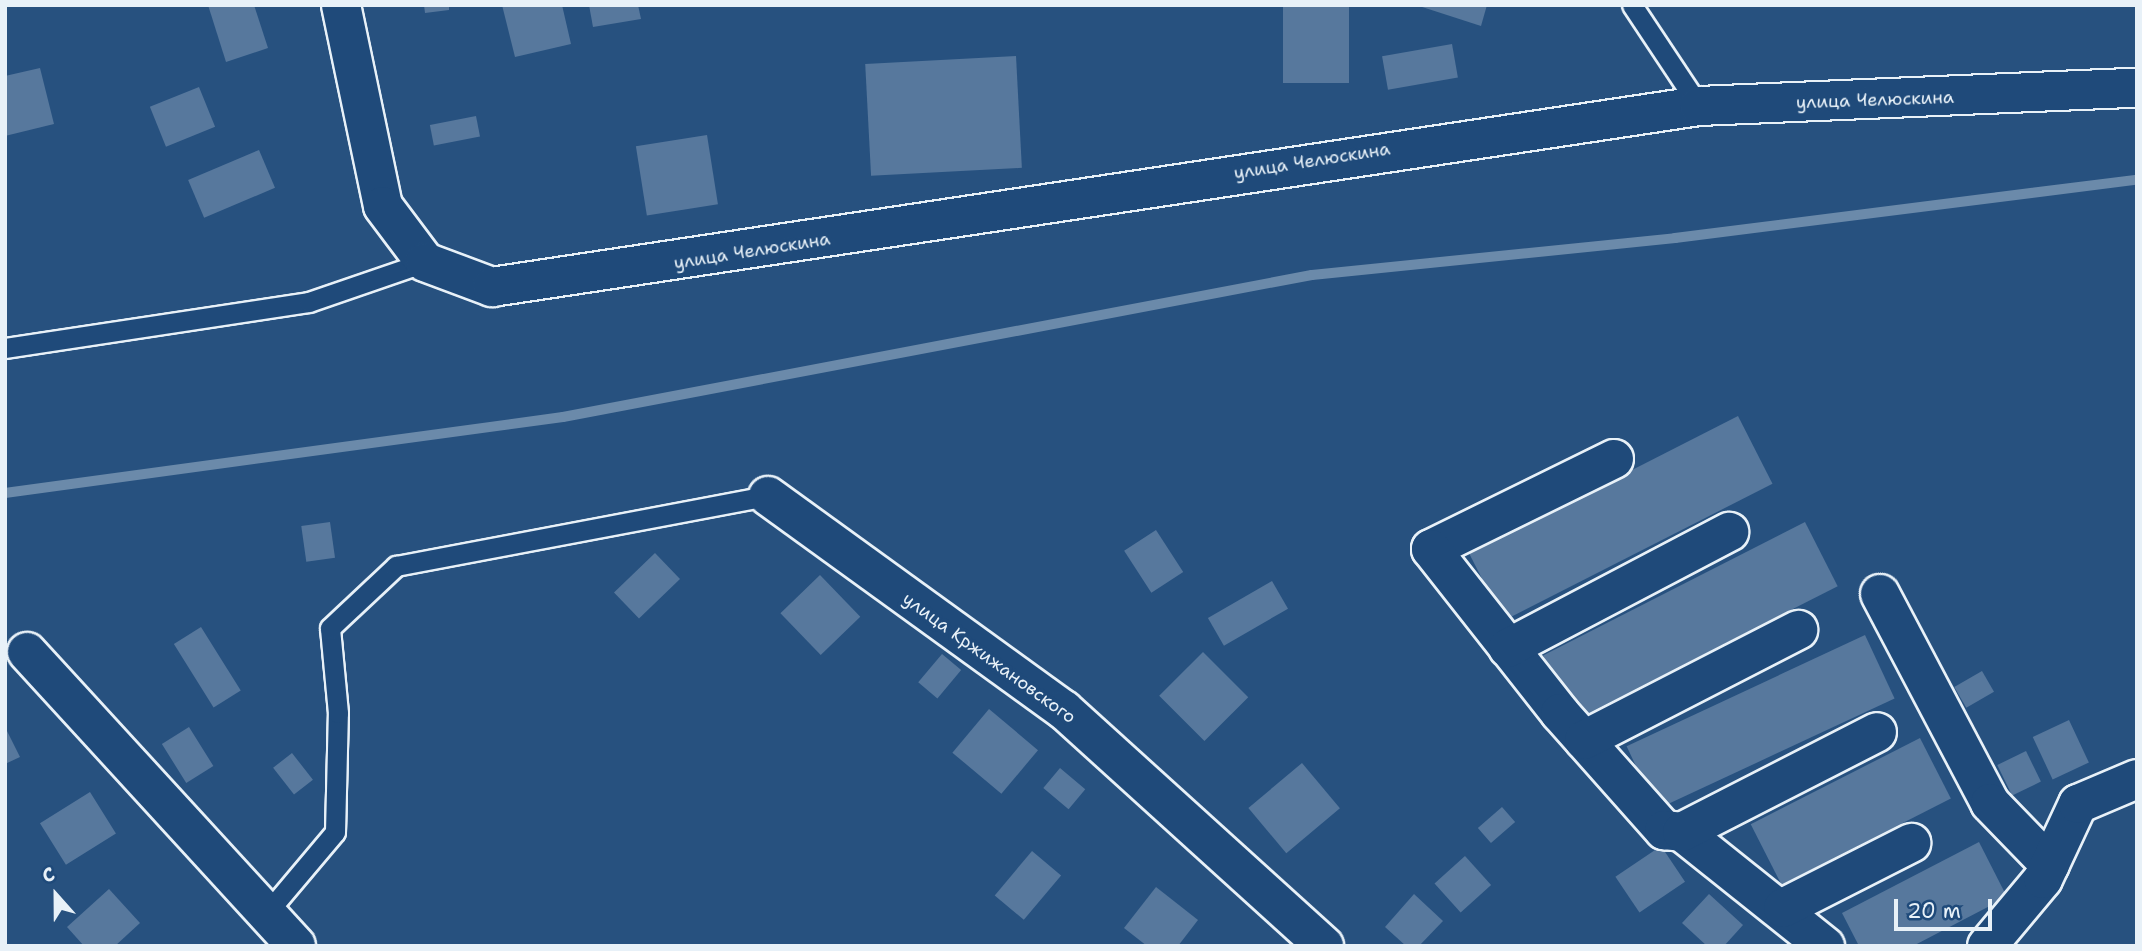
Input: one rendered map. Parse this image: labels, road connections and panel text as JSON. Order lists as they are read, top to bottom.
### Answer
{
  "streets": {
    "street": ["улица Челюскина", "улица Кржижановского"]
  },
  "scale_bar": "20 m",
  "north": "top"
}
